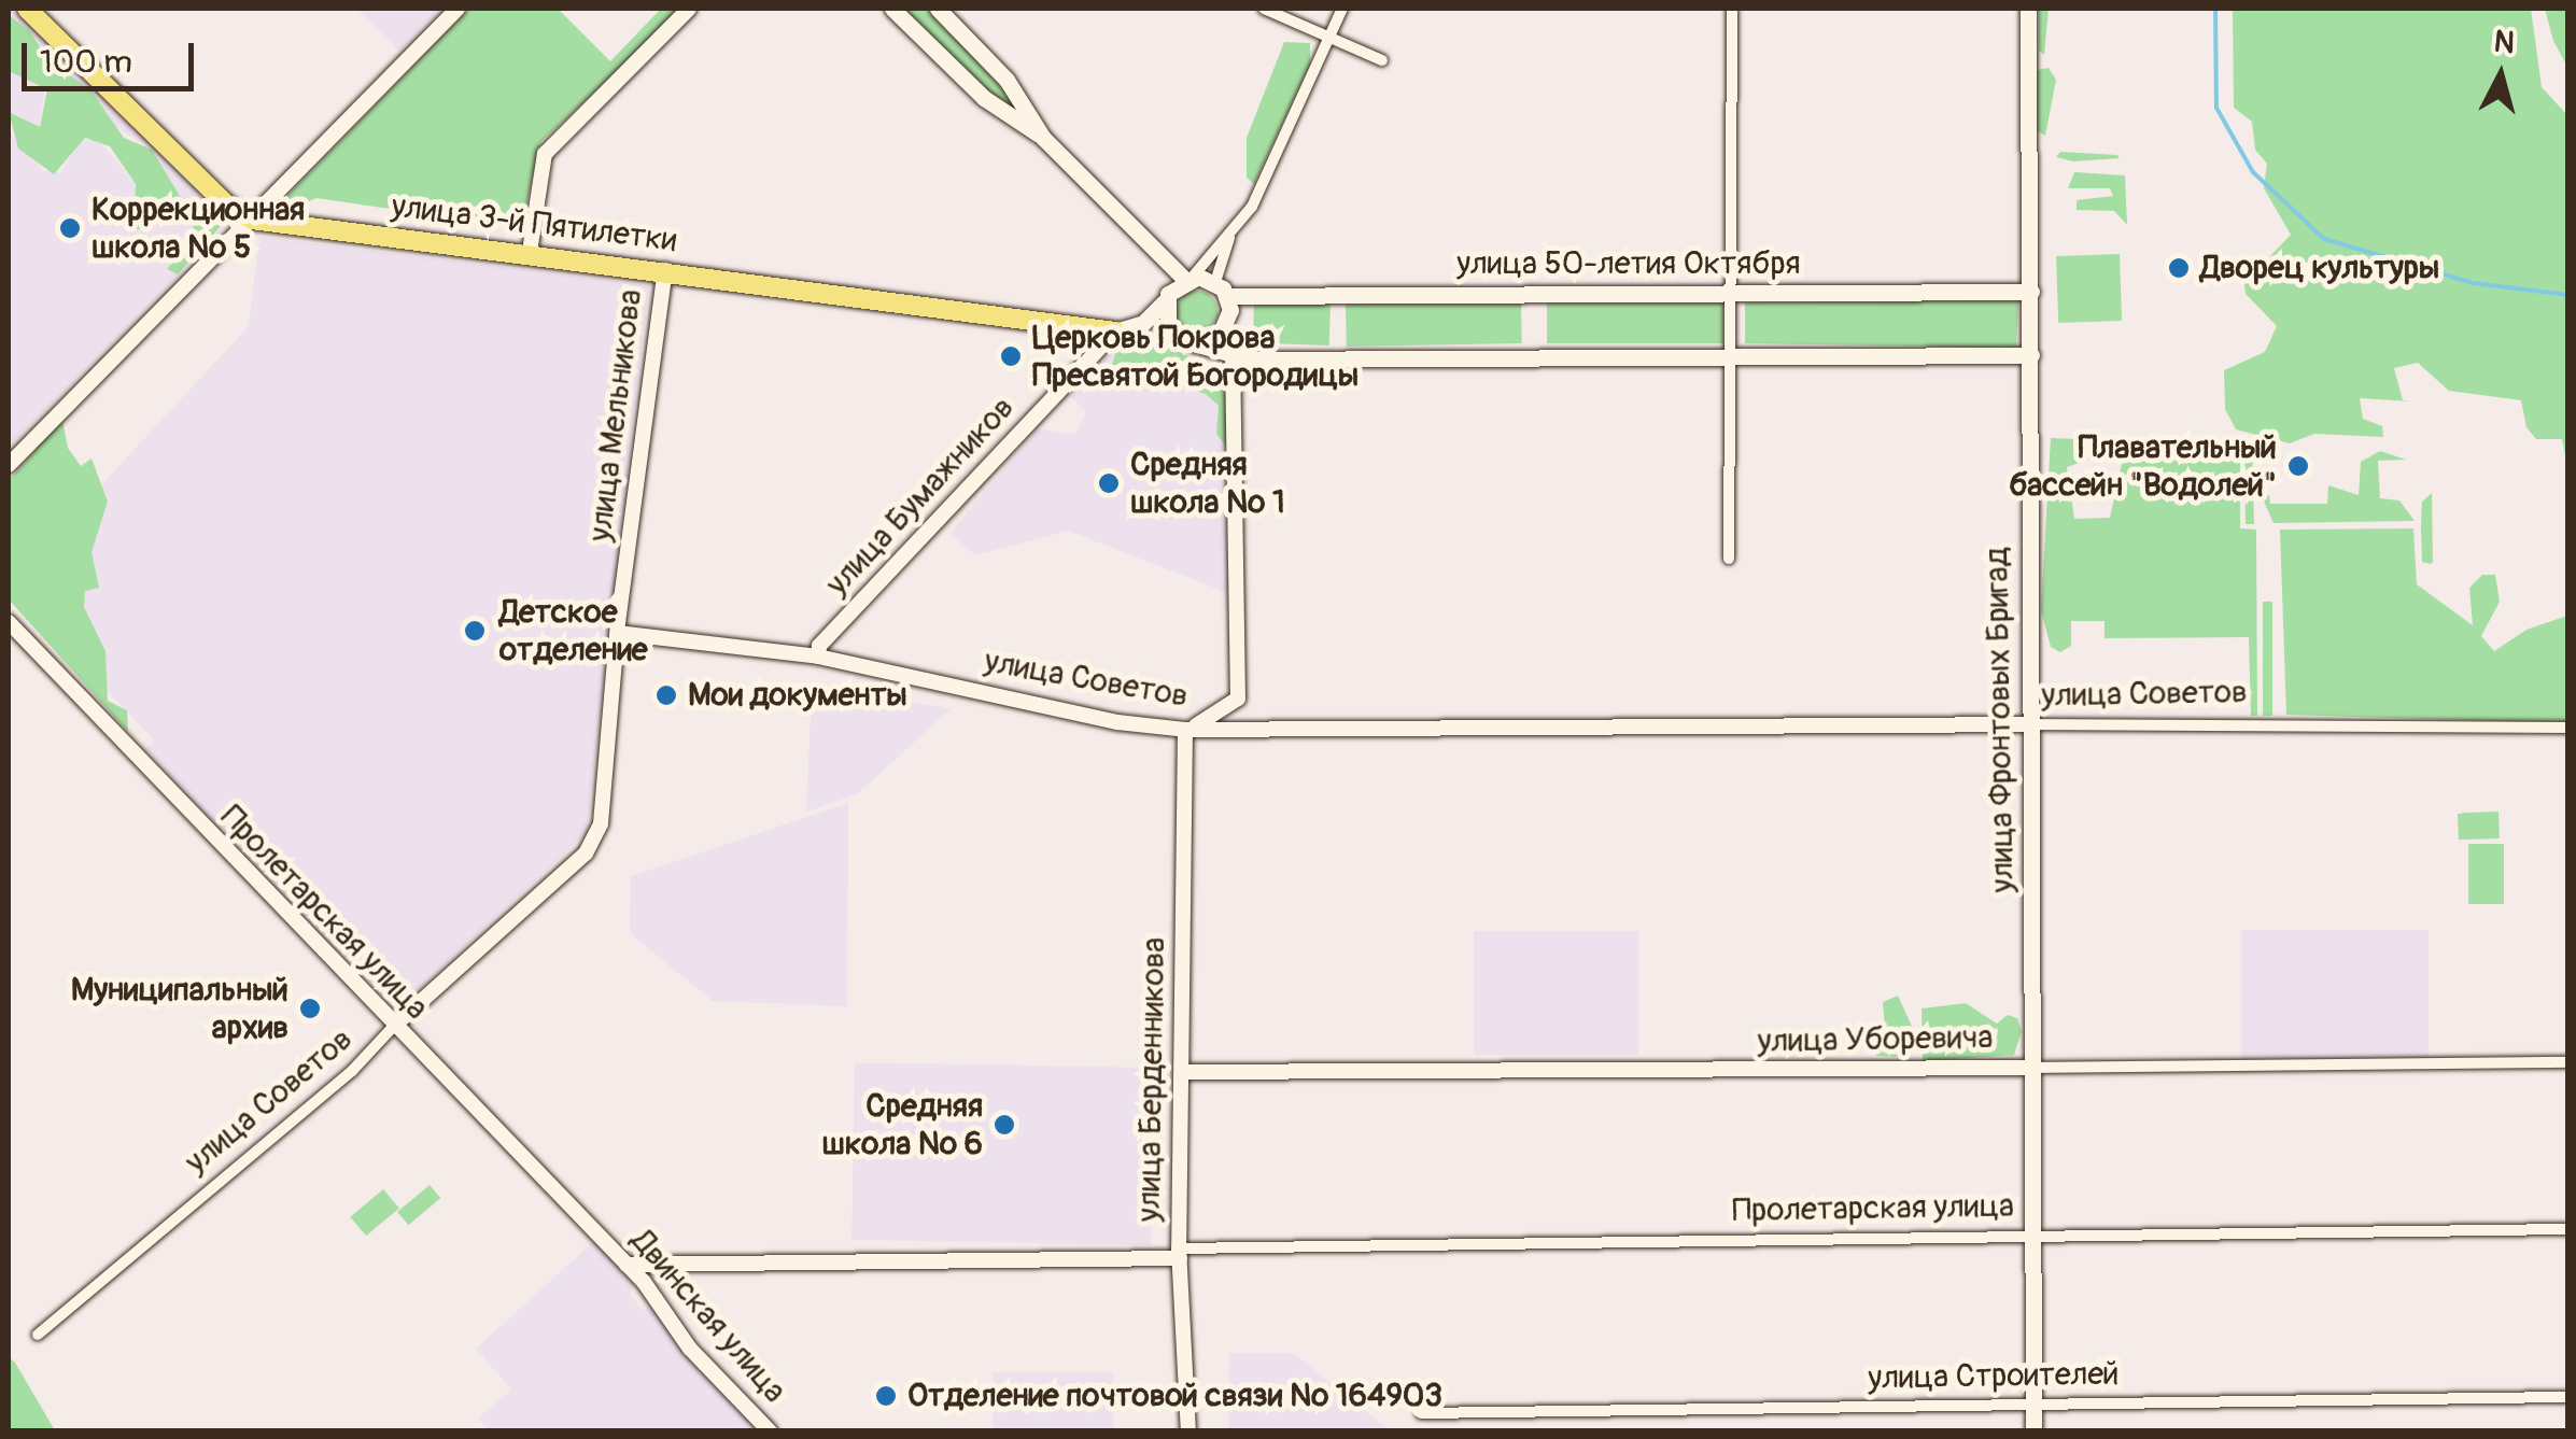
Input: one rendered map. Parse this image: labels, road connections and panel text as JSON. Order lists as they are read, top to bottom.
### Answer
{
  "streets": {
    "main road": ["улица 3-й Пятилетки", "улица 50-летия Октября", "улица Фронтовых Бригад"],
    "street": [
      "улица Мельникова",
      "улица Бумажников",
      "улица Советов",
      "Пролетарская улица",
      "улица Уборевича",
      "улица Берденникова",
      "Двинская улица",
      "улица Строителей"
    ]
  },
  "crossings": [
    ["улица 3-й Пятилетки", "улица Мельникова"],
    ["улица 3-й Пятилетки", "улица Бумажников"],
    ["улица 50-летия Октября", "улица Фронтовых Бригад"],
    ["улица Мельникова", "улица Советов"],
    ["улица Бумажников", "улица Советов"],
    ["улица Советов", "улица Фронтовых Бригад"],
    ["улица Советов", "Пролетарская улица"],
    ["улица Советов", "улица Берденникова"],
    ["улица Фронтовых Бригад", "Пролетарская улица"],
    ["улица Фронтовых Бригад", "улица Уборевича"],
    ["улица Фронтовых Бригад", "улица Строителей"],
    ["Пролетарская улица", "улица Берденникова"],
    ["Пролетарская улица", "Двинская улица"],
    ["улица Уборевича", "улица Берденникова"]
  ],
  "places": [
    "Коррекционная школа № 5",
    "Дворец культуры",
    "Церковь Покрова Пресвятой Богородицы",
    "Плавательный бассейн \"Водолей\"",
    "Средняя школа № 1",
    "Детское отделение",
    "Мои документы",
    "Муниципальный архив",
    "Средняя школа № 6",
    "Отделение почтовой связи № 164903"
  ],
  "scale_bar": "100 m",
  "north": "top"
}
